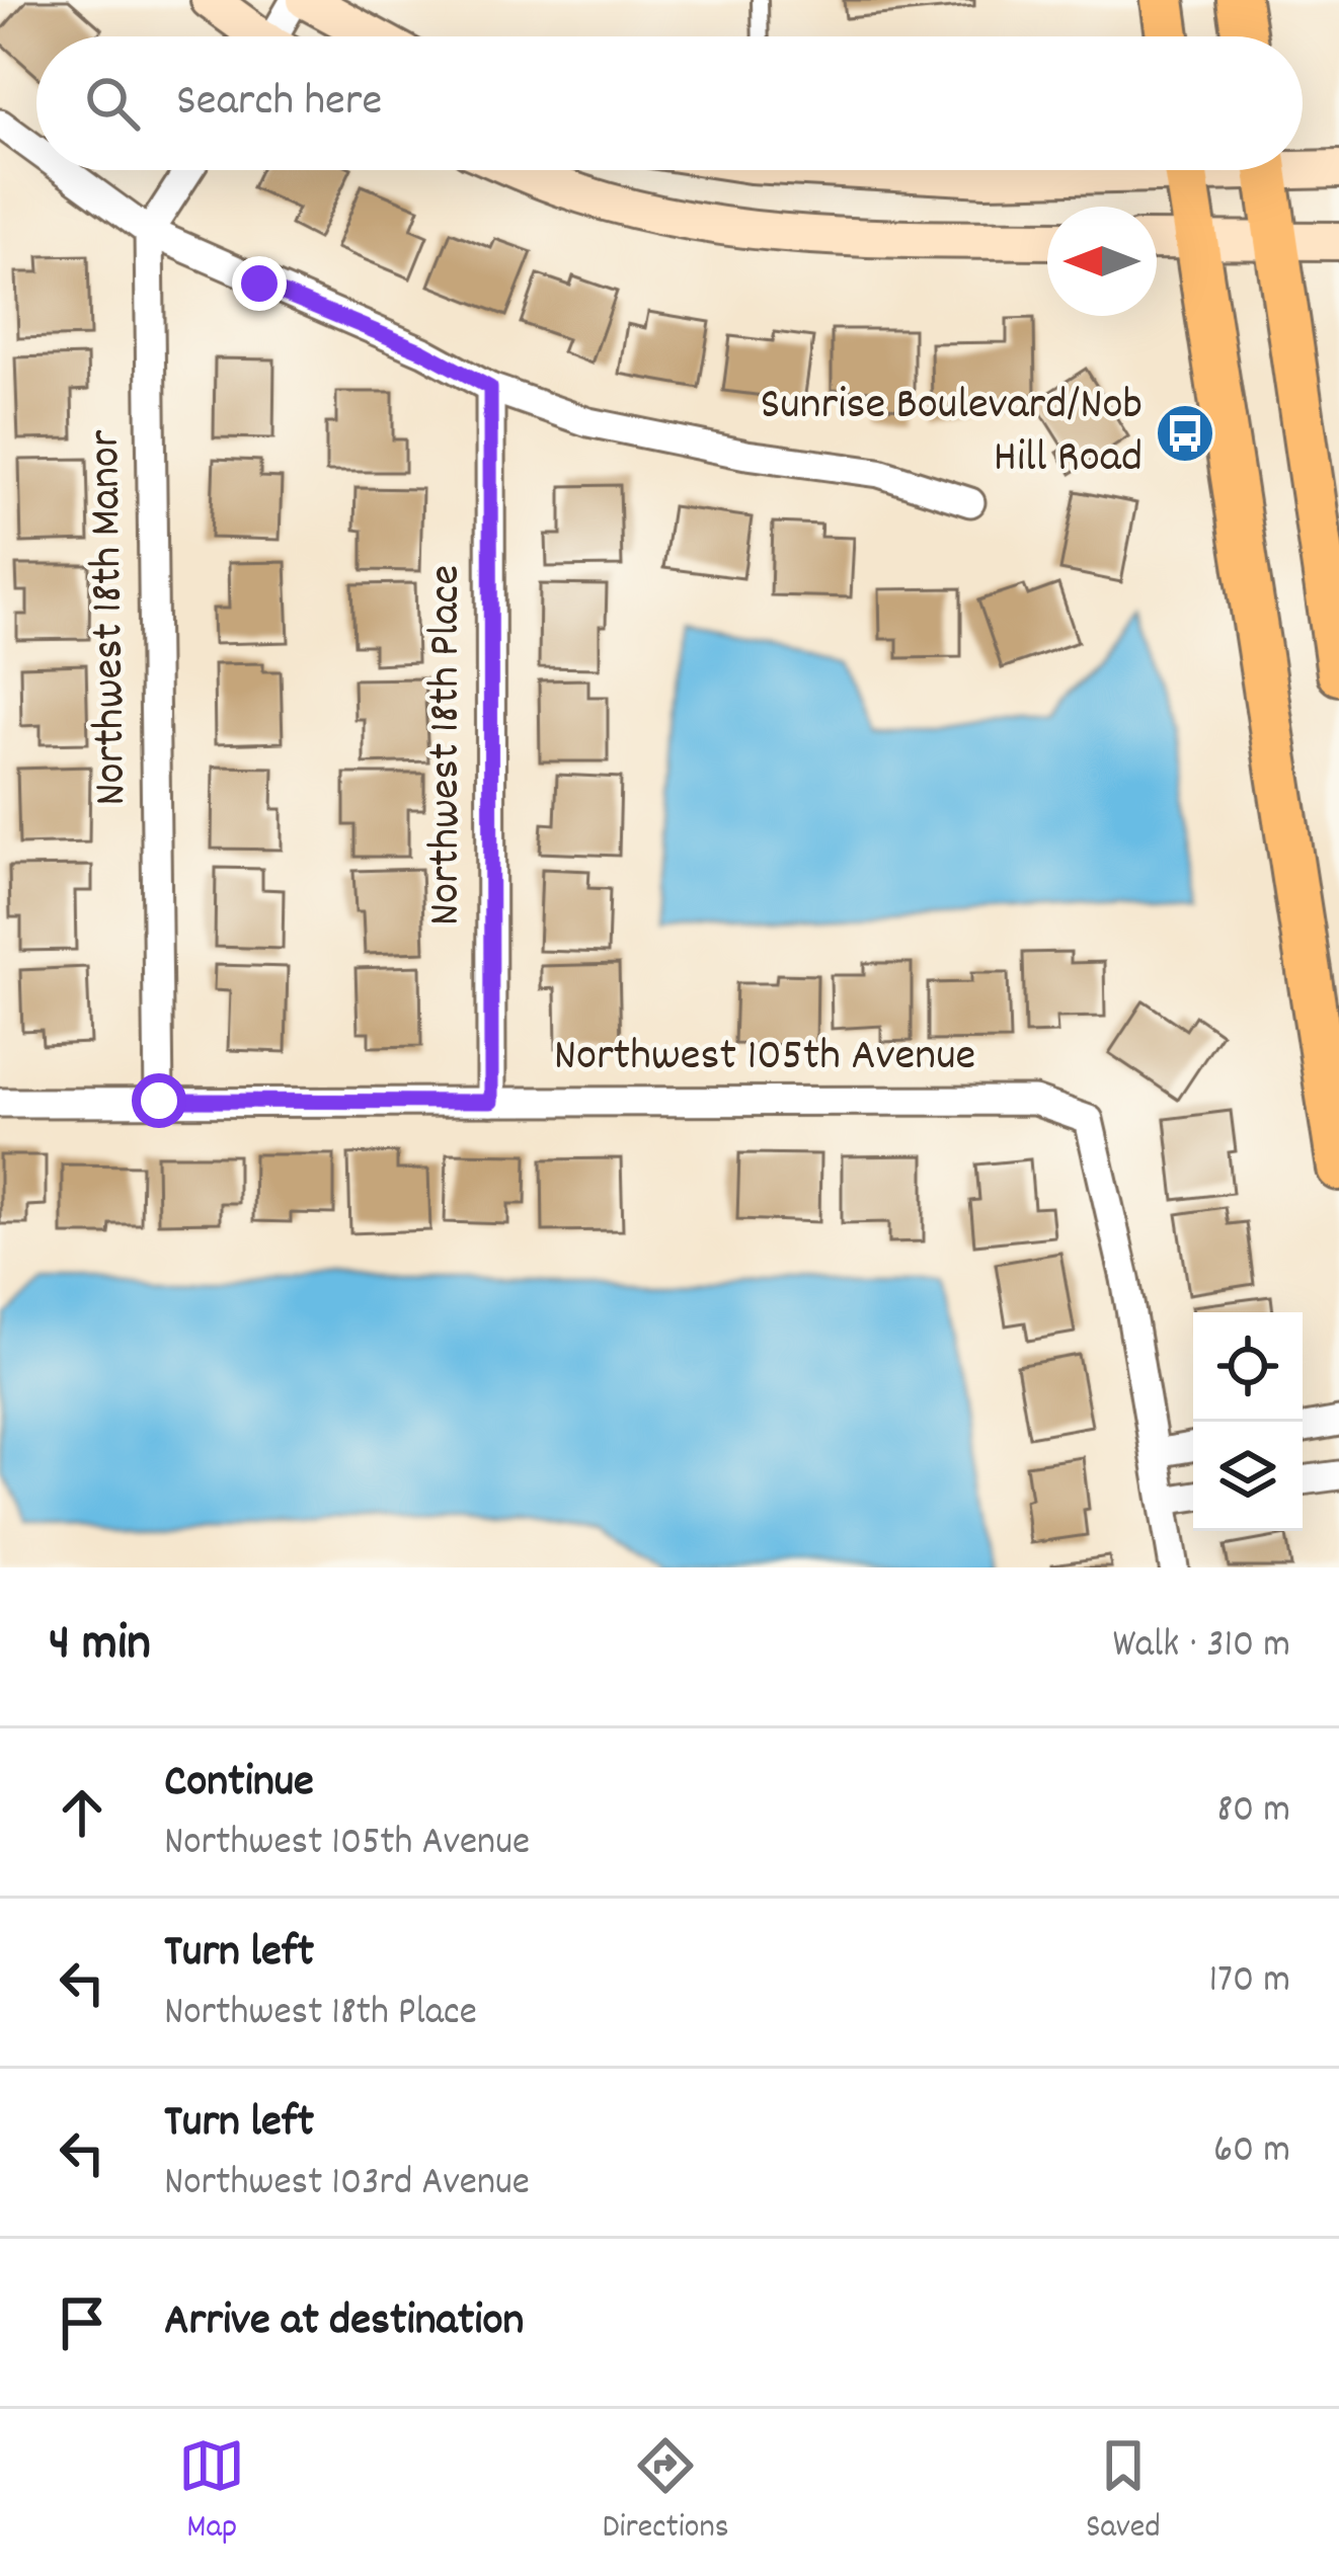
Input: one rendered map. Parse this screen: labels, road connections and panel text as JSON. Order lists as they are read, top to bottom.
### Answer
{
  "streets": {
    "street": ["Northwest 18th Manor", "Northwest 18th Place", "Northwest 105th Avenue"]
  },
  "crossings": [
    ["Northwest 18th Manor", "Northwest 105th Avenue"],
    ["Northwest 18th Place", "Northwest 105th Avenue"]
  ],
  "places": {
    "bus stop": ["Sunrise Boulevard/Nob Hill Road"]
  },
  "north": "left",
  "page": {
    "search": "Search here",
    "heading": ["4 min", "Walk · 310 m"],
    "list": [
      ["Continue", "Northwest 105th Avenue", "80 m"],
      ["Turn left", "Northwest 18th Place", "170 m"],
      ["Turn left", "Northwest 103rd Avenue", "60 m"],
      "Arrive at destination"
    ],
    "nav": ["Map", "Directions", "Saved"]
  }
}
